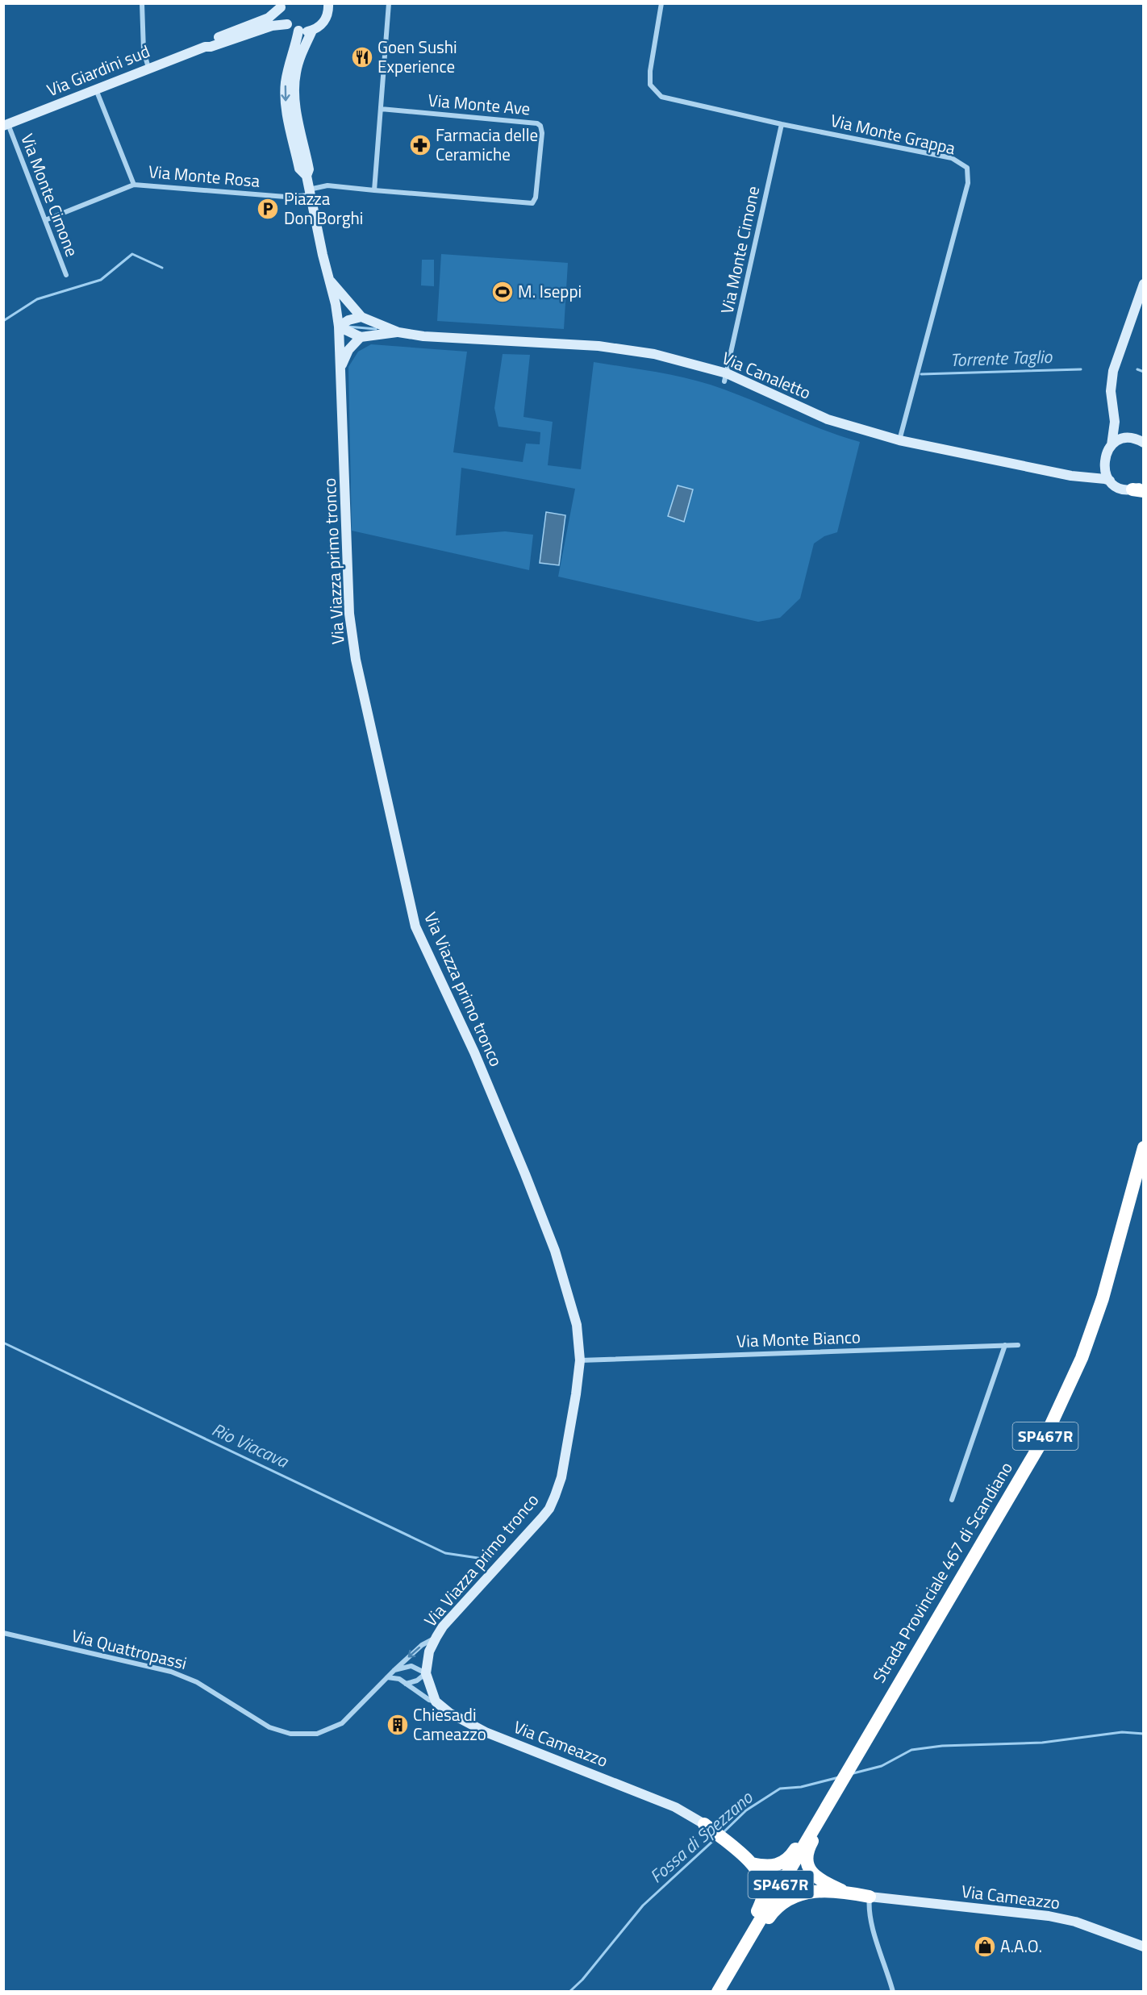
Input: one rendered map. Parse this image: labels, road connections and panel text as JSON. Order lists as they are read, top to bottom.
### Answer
{
  "streets": {
    "highway": ["SP467R", "Strada Provinciale 467 di Scandiano"],
    "street": [
      "Via Giardini sud",
      "Via Monte Ave",
      "Via Monte Grappa",
      "Via Monte Rosa",
      "Via Monte Cimone",
      "Via Canaletto",
      "Via Viazza primo tronco",
      "Via Monte Bianco",
      "Via Quattropassi",
      "Via Cameazzo"
    ]
  },
  "crossings": [
    ["Via Giardini sud", "Via Monte Cimone"],
    ["Via Monte Ave", "Via Monte Rosa"],
    ["Via Monte Grappa", "Via Monte Cimone"],
    ["Via Monte Grappa", "Via Canaletto"],
    ["Via Monte Rosa", "Via Monte Cimone"],
    ["Via Monte Rosa", "Via Viazza primo tronco"],
    ["Via Monte Cimone", "Via Canaletto"],
    ["Via Canaletto", "Via Viazza primo tronco"],
    ["Via Viazza primo tronco", "Via Monte Bianco"],
    ["Via Viazza primo tronco", "Via Quattropassi"]
  ],
  "water": ["Torrente Taglio", "Rio Viacava", "Fossa di Spezzano"],
  "places": {
    "restaurant": ["Goen Sushi Experience"],
    "pharmacy": ["Farmacia delle Ceramiche"],
    "parking": ["Piazza Don Borghi"],
    "sports": ["M. Iseppi"],
    "building": ["Chiesa di Cameazzo"],
    "shop": ["A.A.O."]
  }
}
